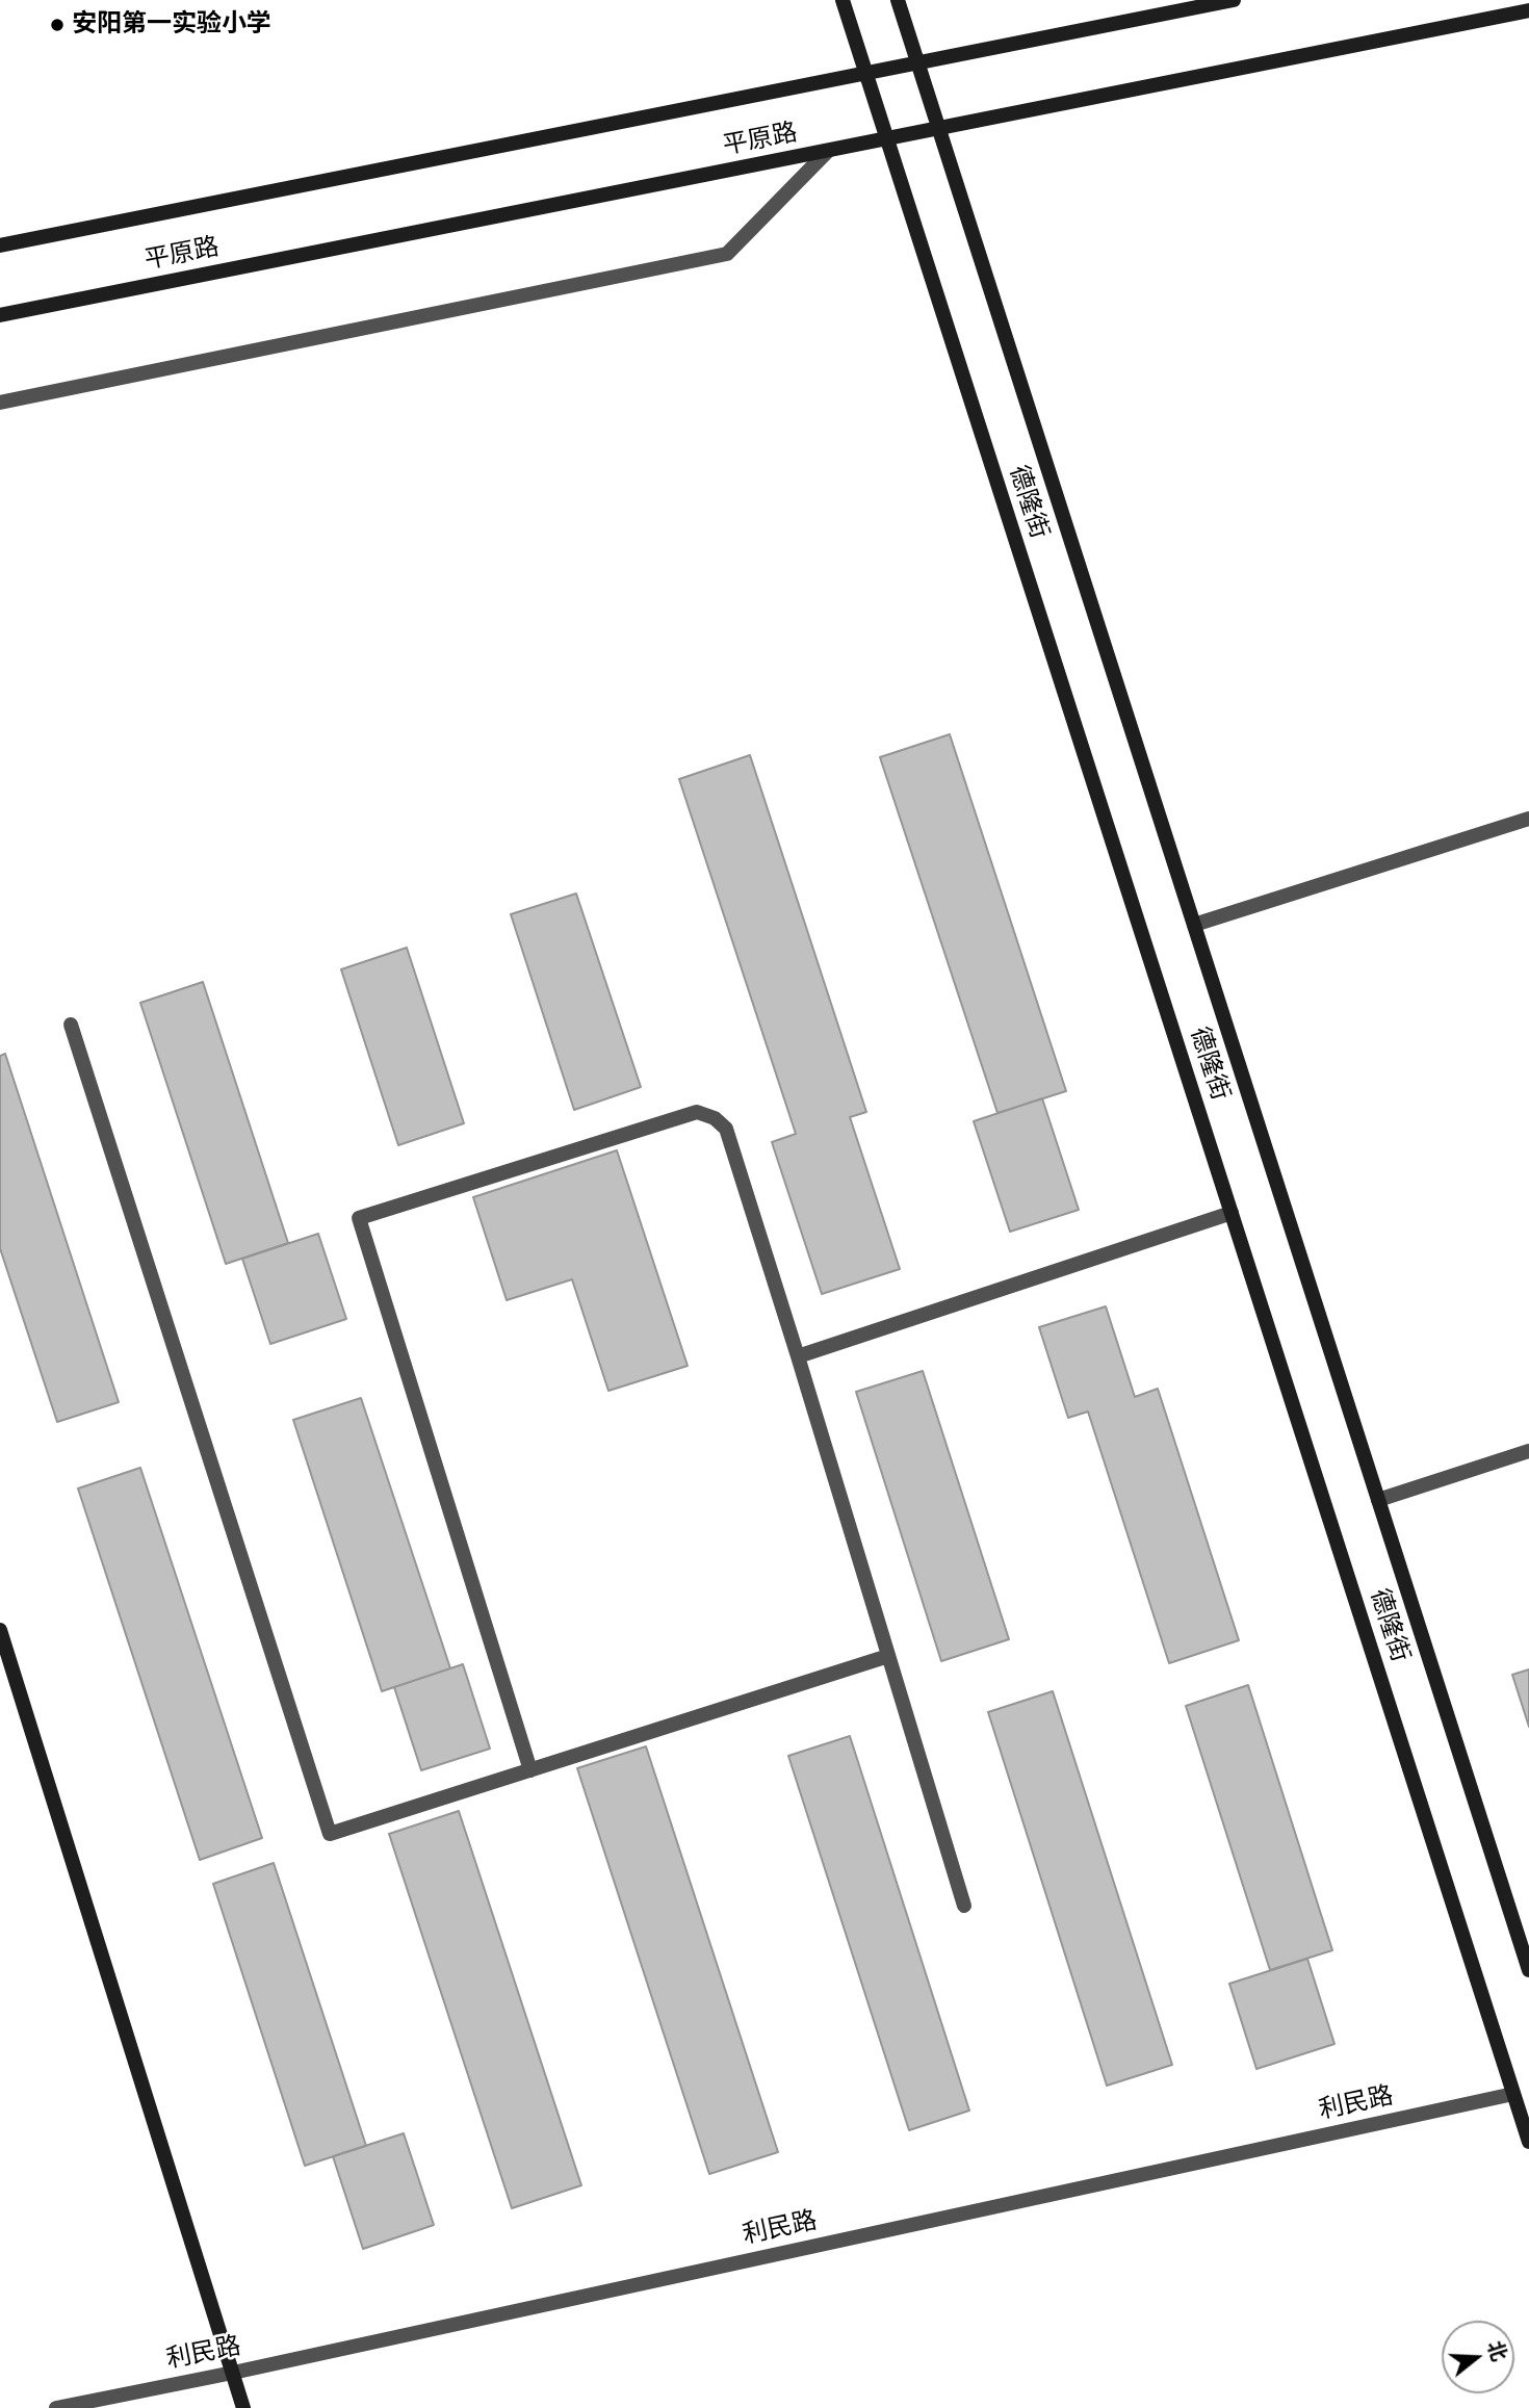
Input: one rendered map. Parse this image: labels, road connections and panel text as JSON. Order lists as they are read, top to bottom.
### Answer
{
  "streets": {
    "main road": ["平原路", "德隆街"],
    "street": ["利民路"]
  },
  "crossings": [
    ["平原路", "德隆街"],
    ["德隆街", "利民路"]
  ],
  "places": ["安阳第一实验小学"],
  "north": "right"
}
